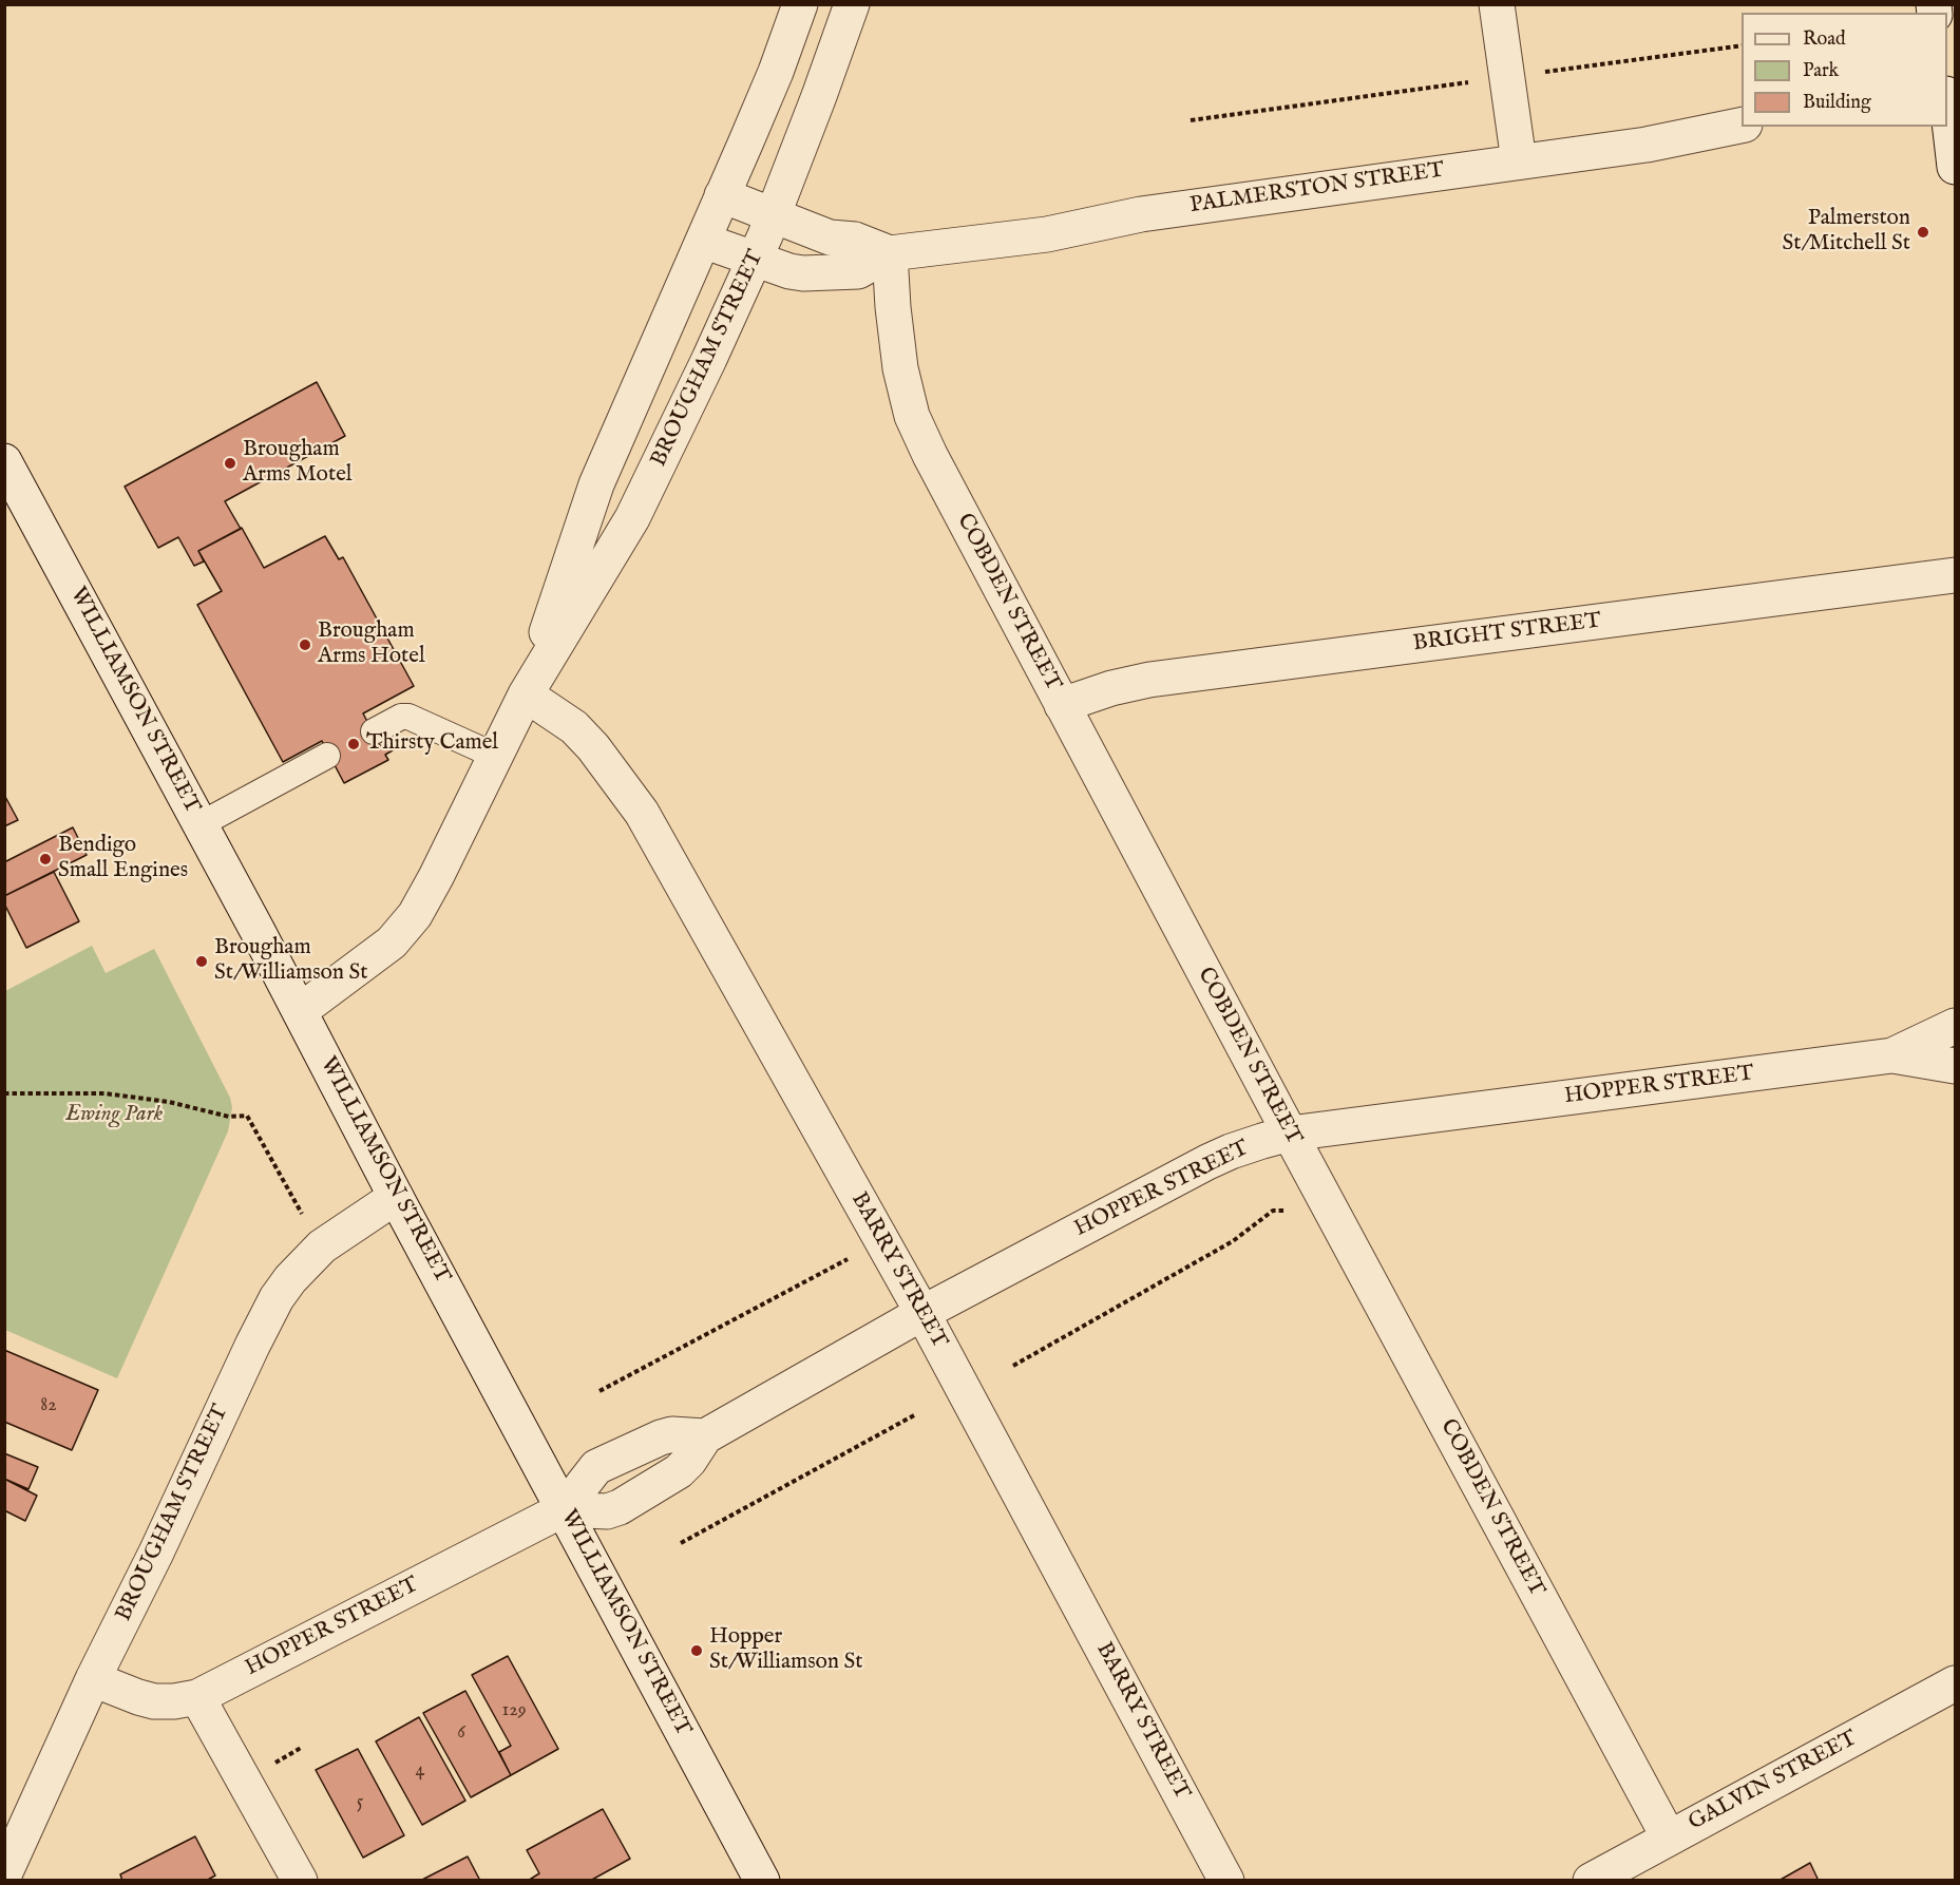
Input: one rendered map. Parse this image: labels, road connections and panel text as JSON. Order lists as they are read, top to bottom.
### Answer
{
  "streets": {
    "street": [
      "PALMERSTON STREET",
      "BROUGHAM STREET",
      "COBDEN STREET",
      "BRIGHT STREET",
      "WILLIAMSON STREET",
      "HOPPER STREET",
      "BARRY STREET",
      "GALVIN STREET"
    ]
  },
  "crossings": [
    ["PALMERSTON STREET", "BROUGHAM STREET"],
    ["PALMERSTON STREET", "COBDEN STREET"],
    ["BROUGHAM STREET", "WILLIAMSON STREET"],
    ["BROUGHAM STREET", "HOPPER STREET"],
    ["BROUGHAM STREET", "BARRY STREET"],
    ["COBDEN STREET", "BRIGHT STREET"],
    ["COBDEN STREET", "HOPPER STREET"],
    ["COBDEN STREET", "GALVIN STREET"],
    ["WILLIAMSON STREET", "HOPPER STREET"],
    ["HOPPER STREET", "BARRY STREET"]
  ],
  "parks": ["Ewing Park"],
  "places": [
    "Palmerston St/Mitchell St",
    "Brougham Arms Motel",
    "Brougham Arms Hotel",
    "Thirsty Camel",
    "Bendigo Small Engines",
    "Brougham St/Williamson St",
    "Hopper St/Williamson St"
  ],
  "house_numbers": [
    "82",
    "129",
    "6",
    "4",
    "5"
  ],
  "legend": ["Road", "Park", "Building"]
}
